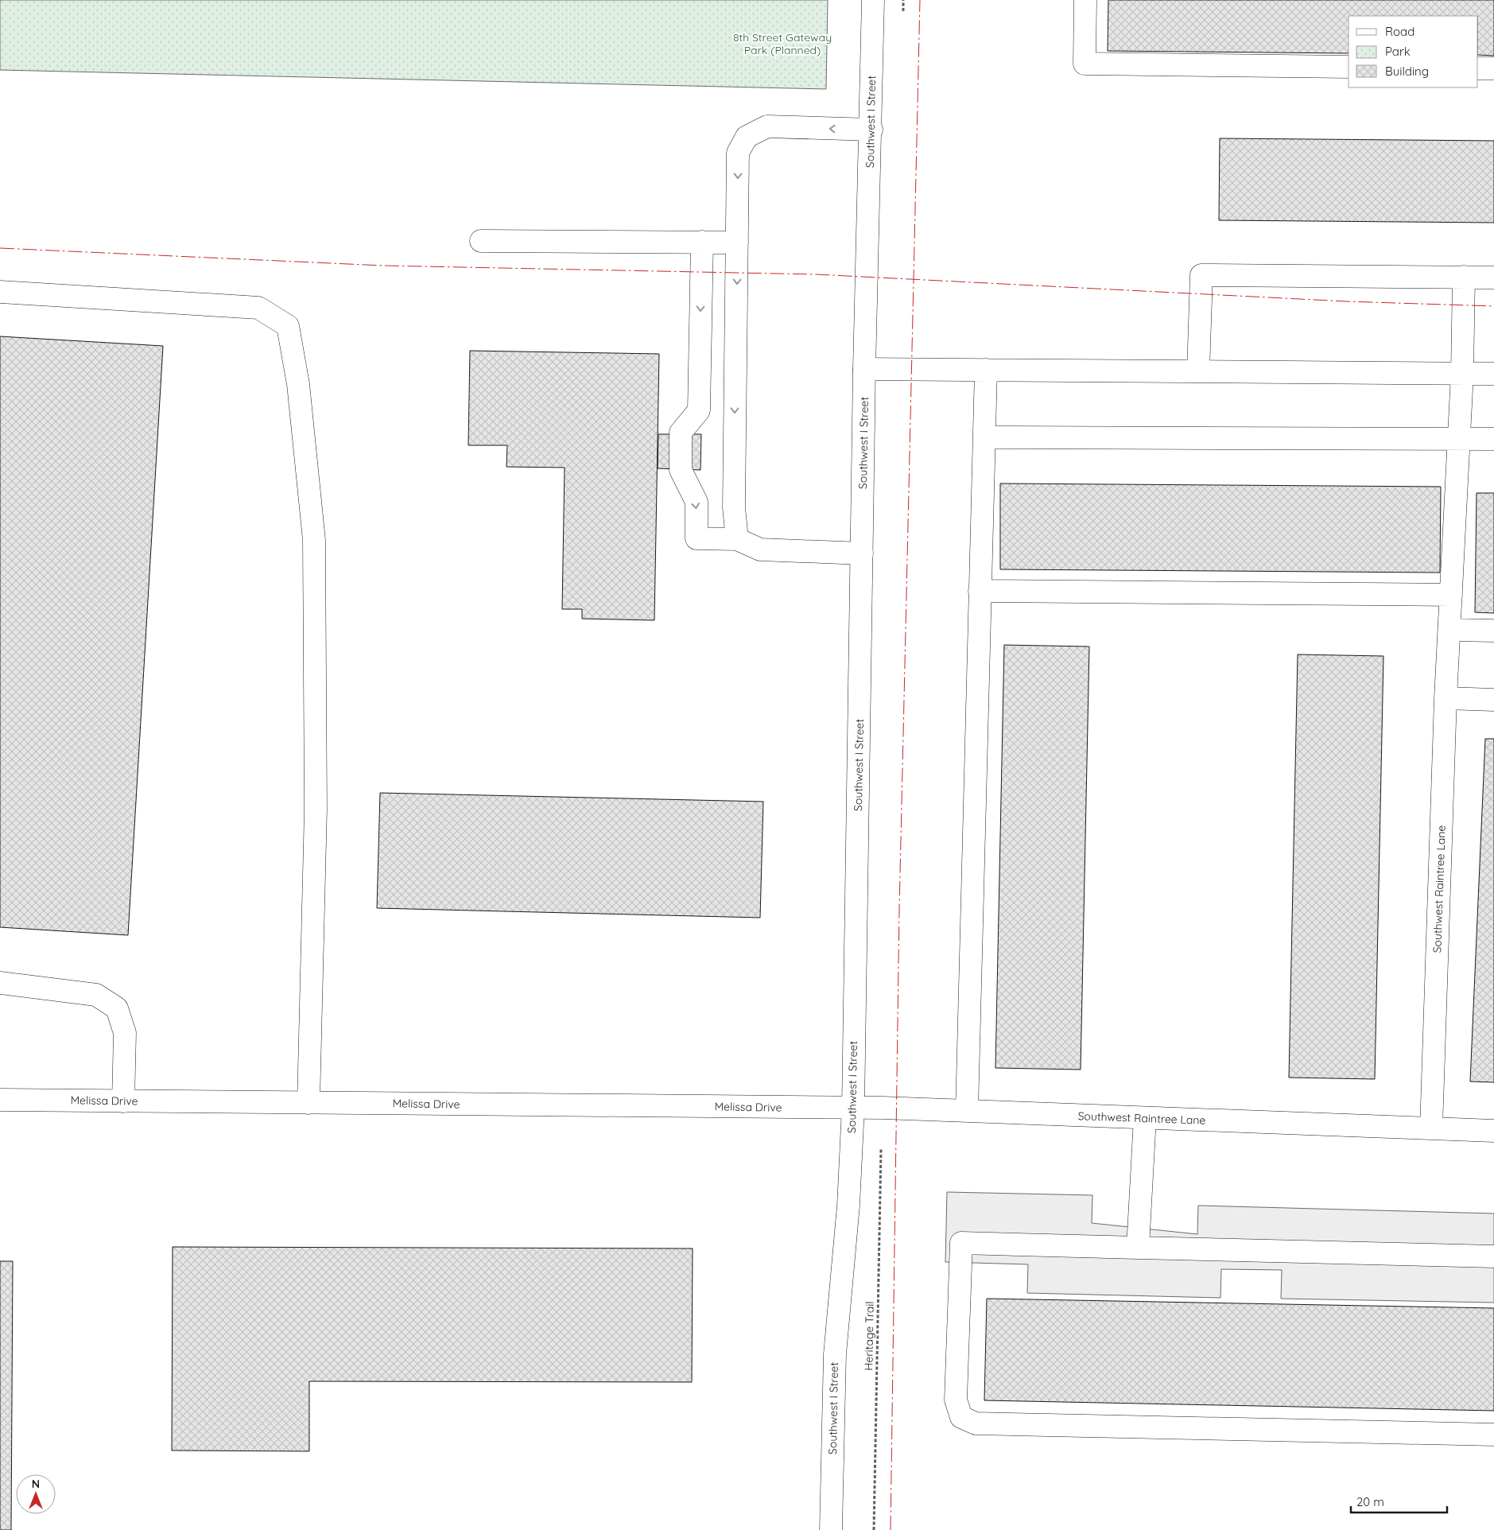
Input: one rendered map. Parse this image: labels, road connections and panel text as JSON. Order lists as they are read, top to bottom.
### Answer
{
  "streets": {
    "main road": ["Southwest I Street", "Southwest Raintree Lane", "Melissa Drive"],
    "path": ["Heritage Trail"]
  },
  "crossings": [
    ["Southwest I Street", "Southwest Raintree Lane"],
    ["Southwest I Street", "Melissa Drive"],
    ["Southwest Raintree Lane", "Melissa Drive"]
  ],
  "parks": ["8th Street Gateway Park (Planned)"],
  "legend": ["Road", "Park", "Building"],
  "scale_bar": "20 m",
  "north": "top"
}
